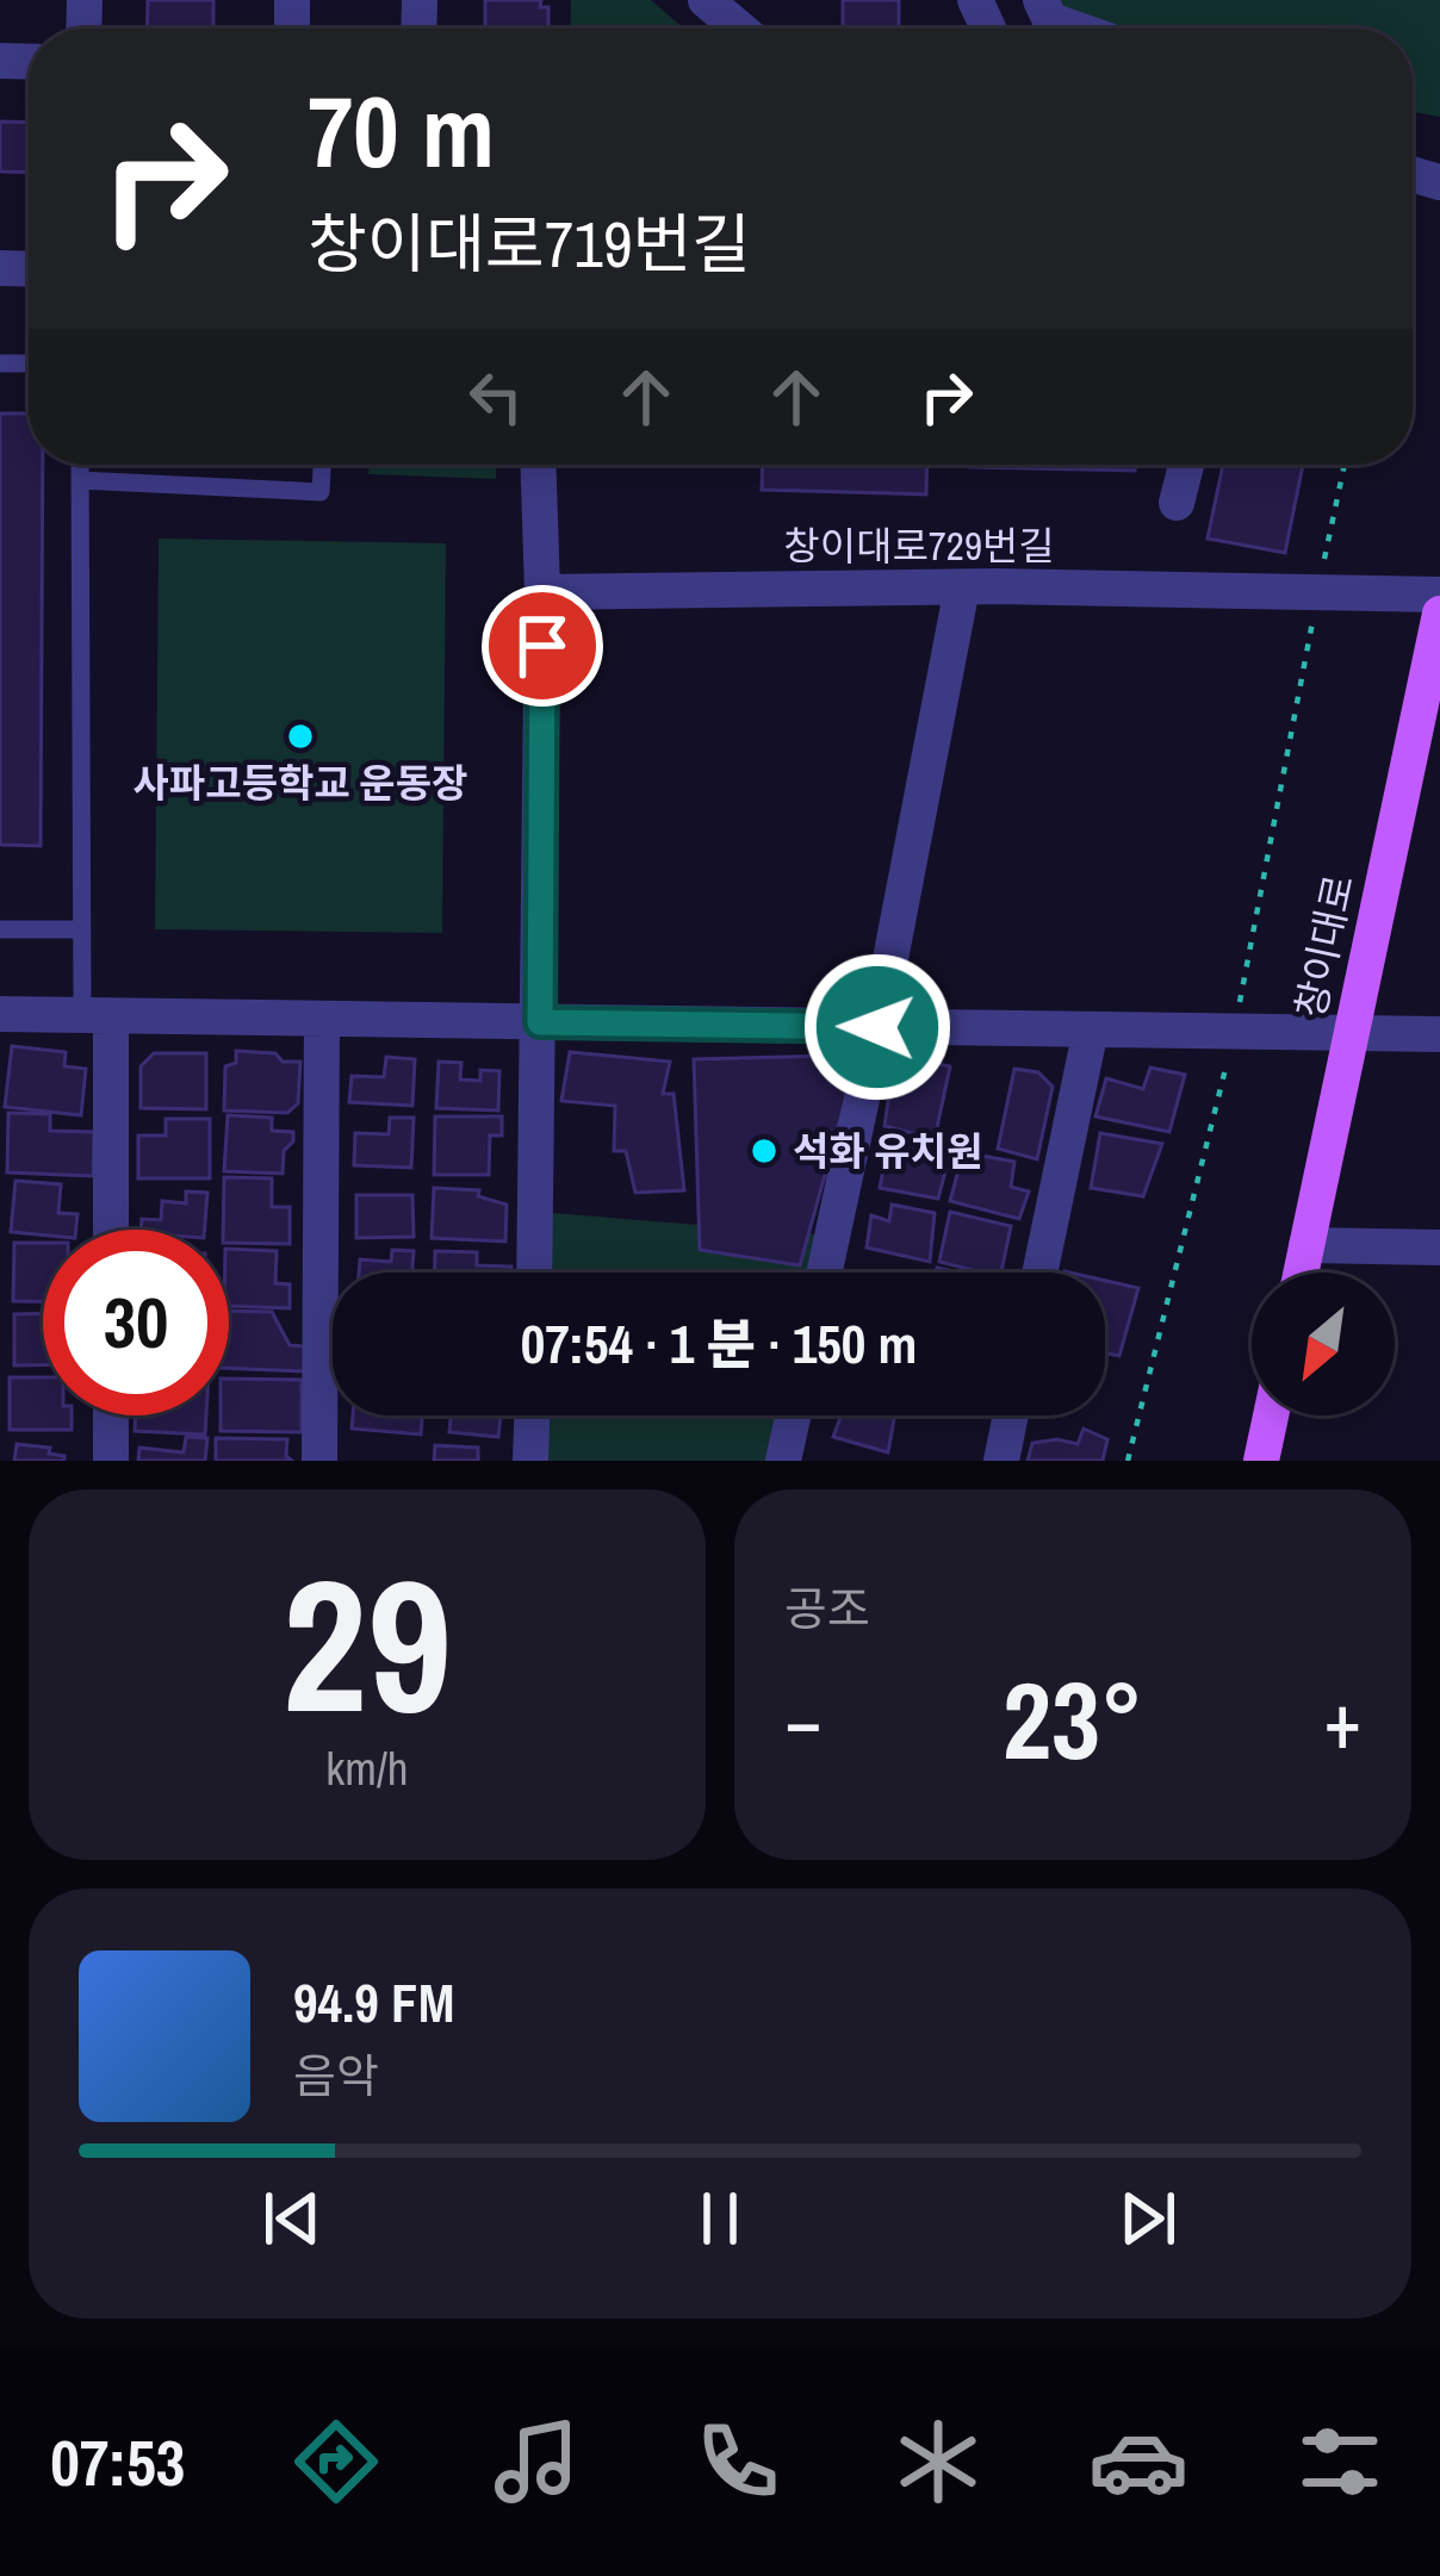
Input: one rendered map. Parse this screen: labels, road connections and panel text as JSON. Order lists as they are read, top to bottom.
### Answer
{
  "streets": {
    "main road": ["창이대로"],
    "street": ["창이대로729번길"]
  },
  "places": ["사파고등학교 운동장", "석화 유치원"],
  "north": "bottom left",
  "page": {
    "turn": ["70 m", "창이대로719번길"],
    "limit": "30",
    "trip": "07:54 · 1 분 · 150 m",
    "tile": [
      ["29", "km/h"],
      "공조"
    ],
    "heat": ["−", "23°", "+"],
    "song": ["94.9 FM", "음악"],
    "tabs": "07:53"
  }
}
